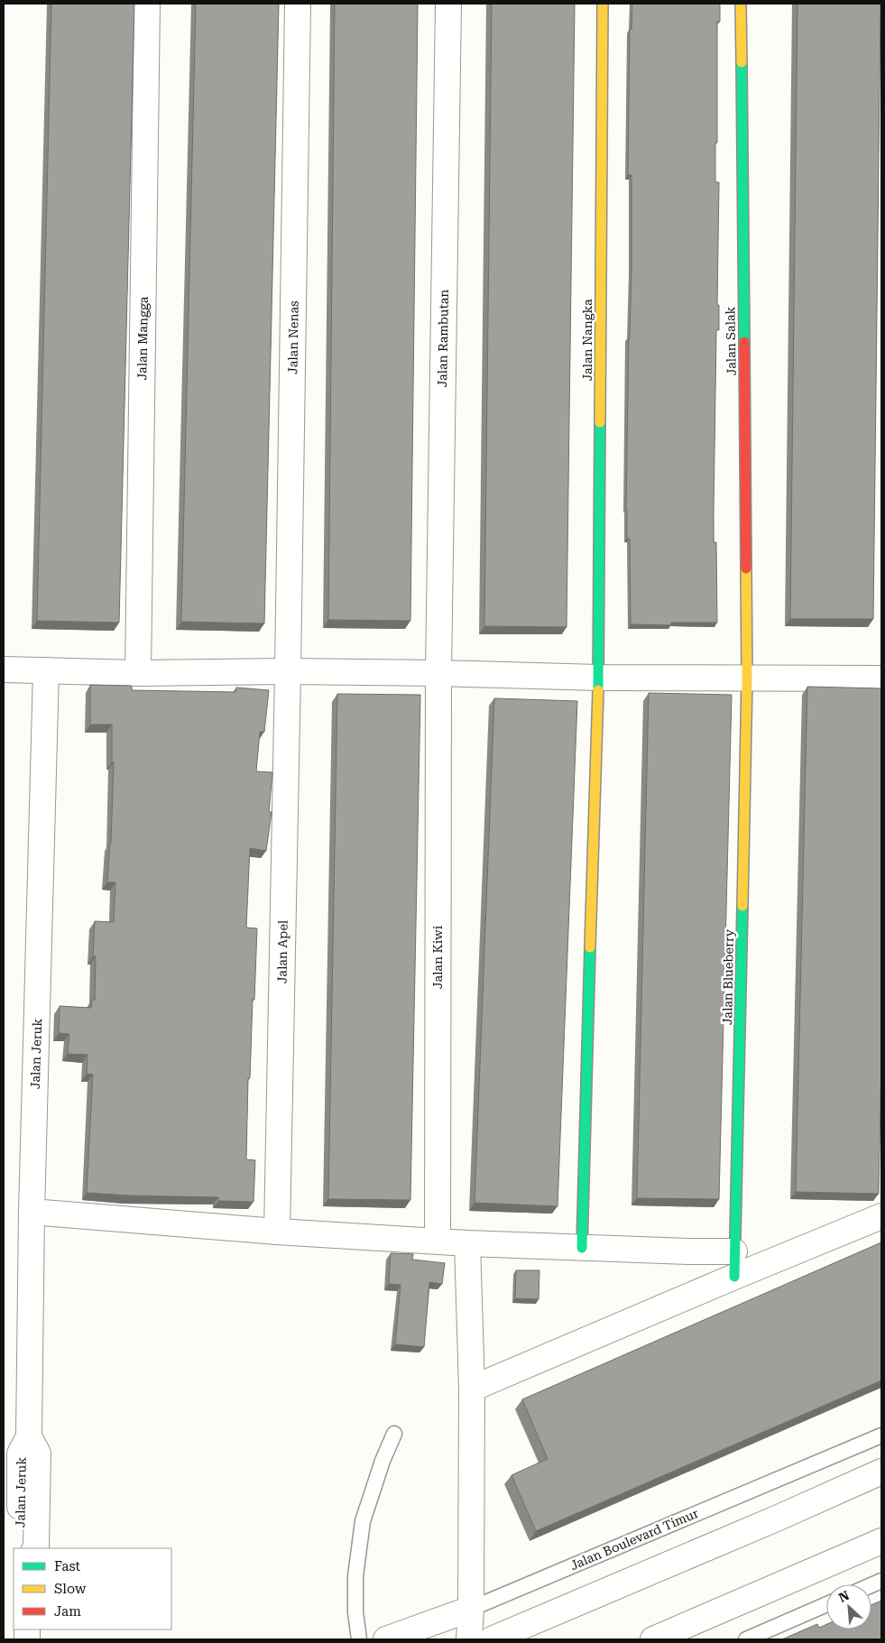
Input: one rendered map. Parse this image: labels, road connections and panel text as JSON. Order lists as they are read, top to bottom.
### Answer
{
  "streets": {
    "street": [
      "Jalan Nenas",
      "Jalan Mangga",
      "Jalan Rambutan",
      "Jalan Nangka",
      "Jalan Salak",
      "Jalan Apel",
      "Jalan Kiwi",
      "Jalan Blueberry",
      "Jalan Jeruk",
      "Jalan Boulevard Timur"
    ]
  },
  "crossings": [
    ["Jalan Nenas", "Jalan Apel"],
    ["Jalan Rambutan", "Jalan Kiwi"],
    ["Jalan Salak", "Jalan Blueberry"]
  ],
  "legend": ["Fast", "Slow", "Jam"],
  "north": "top left"
}
